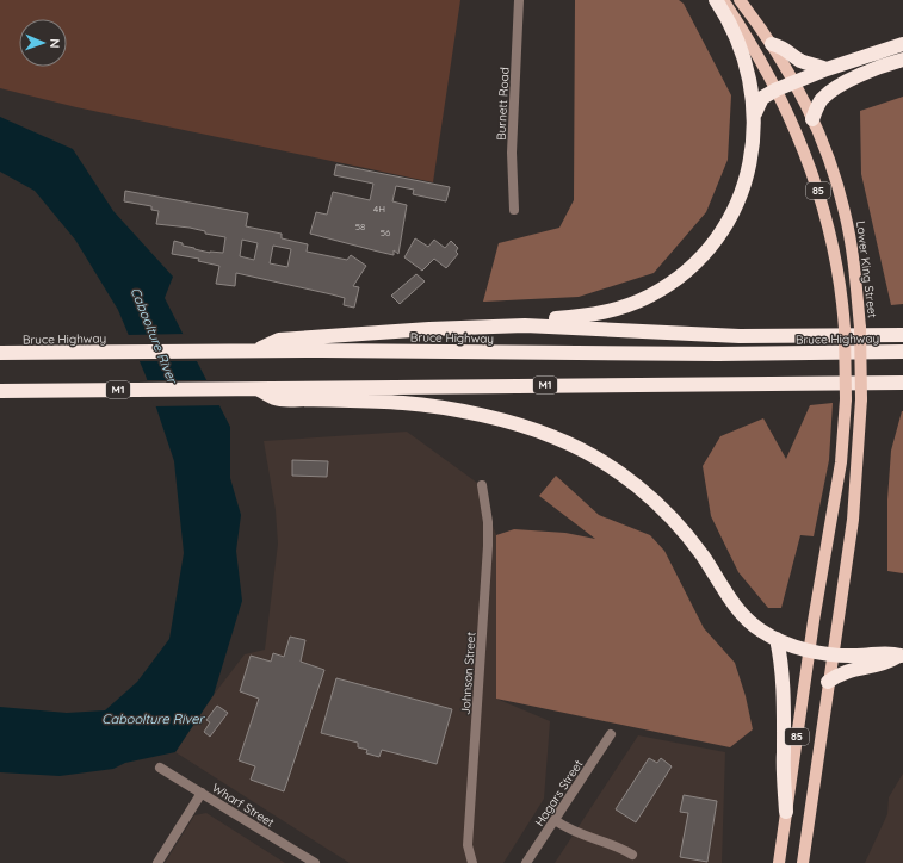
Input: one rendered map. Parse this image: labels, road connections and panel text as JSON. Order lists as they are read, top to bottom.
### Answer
{
  "streets": {
    "highway": ["Bruce Highway", "M1"],
    "main road": ["85", "Lower King Street"],
    "street": [
      "Burnett Road",
      "Johnson Street",
      "Hagars Street",
      "Wharf Street"
    ]
  },
  "crossings": [
    ["85", "Lower King Street"]
  ],
  "water": ["Caboolture River"],
  "house_numbers": ["4H", "58", "56"],
  "north": "right"
}
